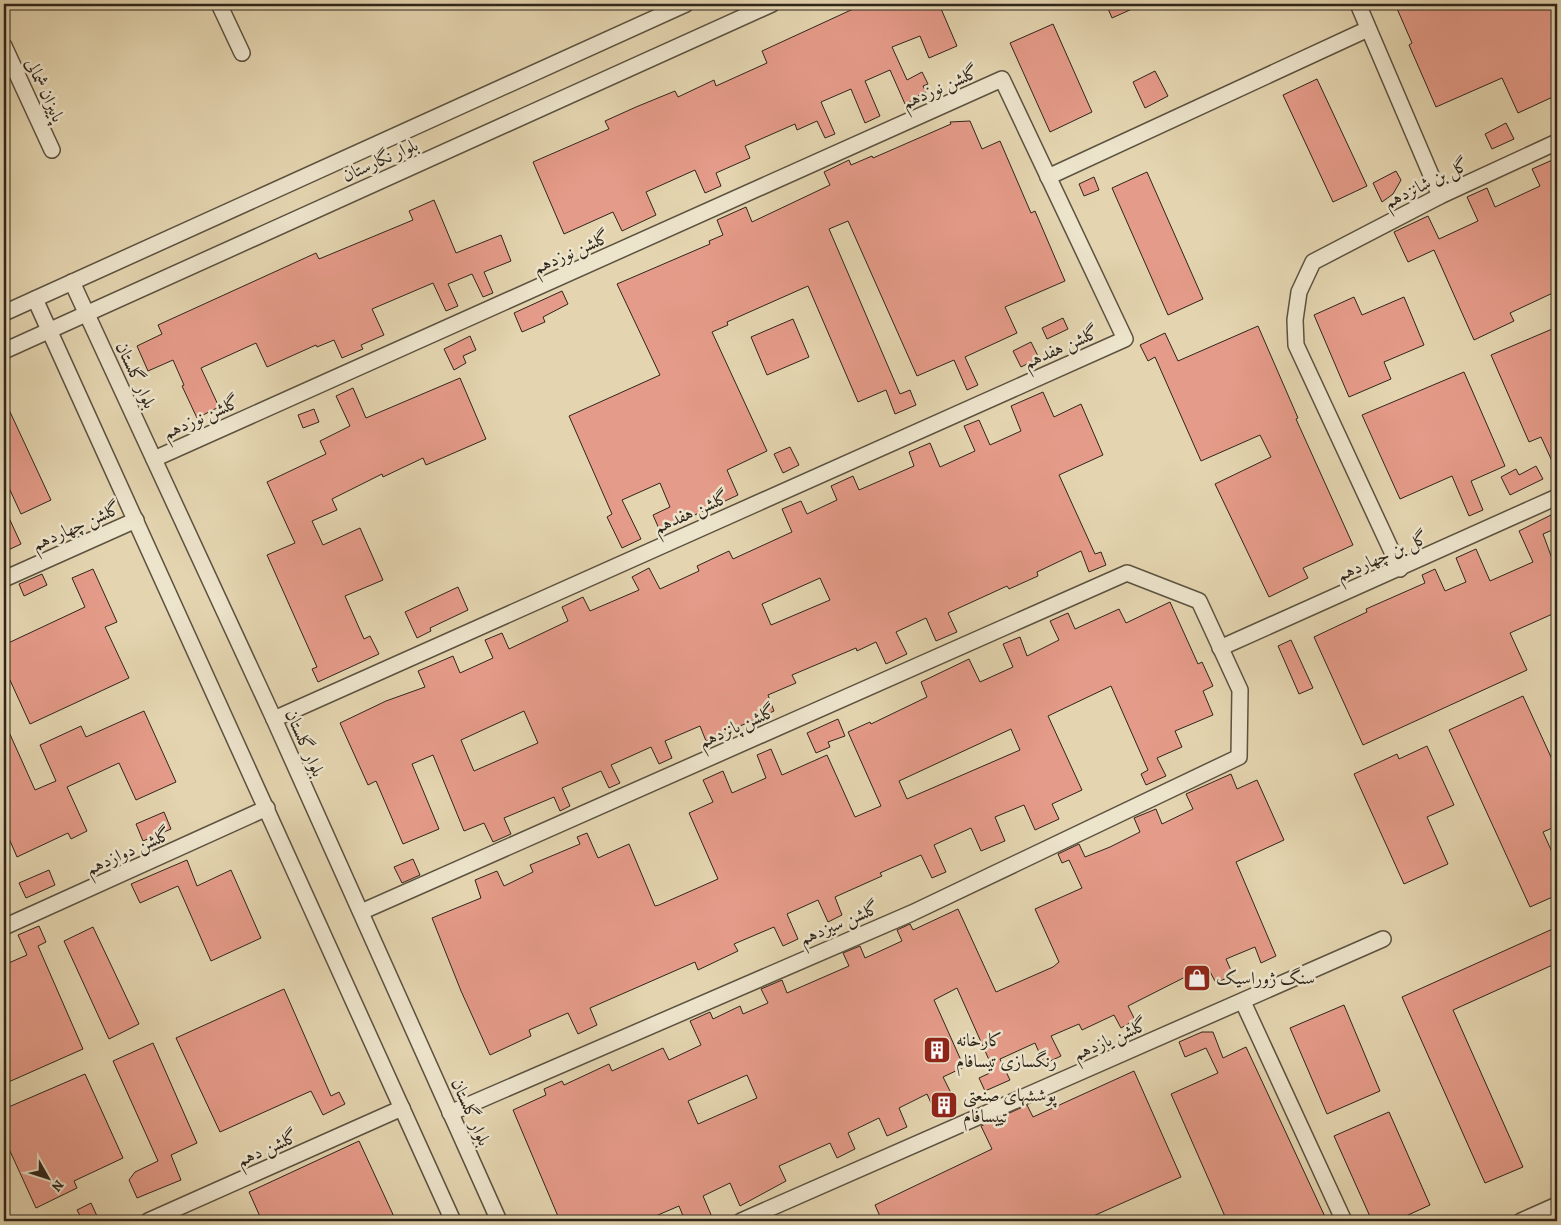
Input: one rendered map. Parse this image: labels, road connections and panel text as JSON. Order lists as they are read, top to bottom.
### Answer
{
  "streets": {
    "street": [
      "گلشن نوزدهم",
      "پاییزان شمالی",
      "بلوار نگارستان",
      "گل بن شانزدهم",
      "گلشن هفدهم",
      "بلوار گلستان",
      "گلشن چهاردهم",
      "گل بن چهاردهم",
      "گلشن پانزدهم",
      "گلشن دوازدهم",
      "گلشن سیزدهم",
      "گلشن یازدهم",
      "گلشن دهم"
    ]
  },
  "crossings": [
    ["گلشن نوزدهم", "گلشن هفدهم"],
    ["گلشن نوزدهم", "بلوار گلستان"],
    ["بلوار نگارستان", "بلوار گلستان"],
    ["گل بن شانزدهم", "گل بن چهاردهم"],
    ["گلشن هفدهم", "بلوار گلستان"],
    ["بلوار گلستان", "گلشن پانزدهم"],
    ["بلوار گلستان", "گلشن سیزدهم"],
    ["گل بن چهاردهم", "گلشن پانزدهم"],
    ["گل بن چهاردهم", "گلشن سیزدهم"],
    ["گلشن پانزدهم", "گلشن سیزدهم"]
  ],
  "places": {
    "shop": ["سنگ ژوراسیک"],
    "building": ["کارخانه رنگسازی تیسافام", "پوششهای صنعتی تییسافام"]
  },
  "north": "bottom right"
}
